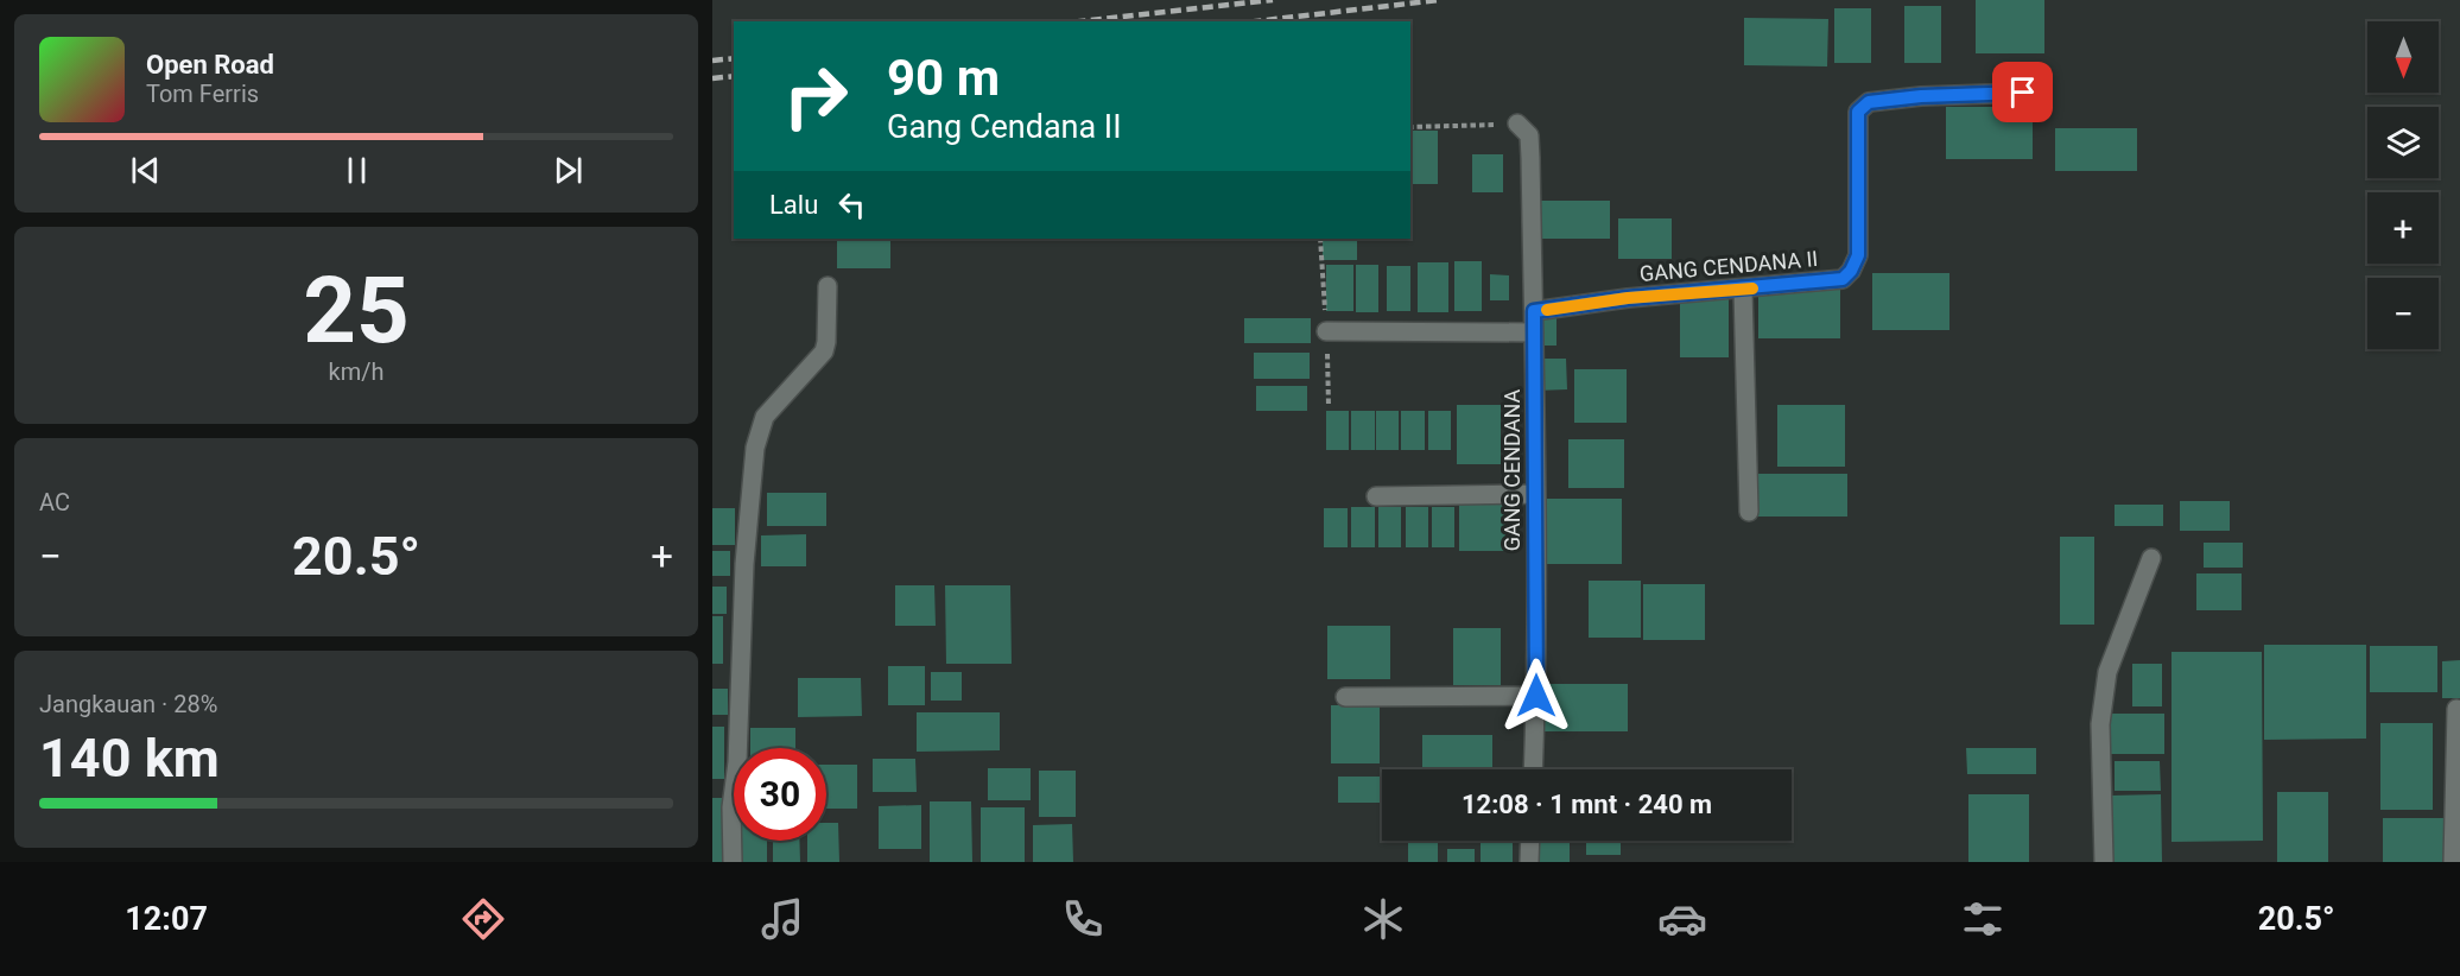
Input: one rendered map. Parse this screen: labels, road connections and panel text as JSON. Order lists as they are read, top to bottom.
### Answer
{
  "streets": {
    "street": ["GANG CENDANA II", "GANG CENDANA"]
  },
  "crossings": [
    ["GANG CENDANA II", "GANG CENDANA"]
  ],
  "north": "bottom",
  "page": {
    "map_buttons": ["+", "−"],
    "turn": ["90 m", "Gang Cendana II"],
    "song": ["Open Road", "Tom Ferris"],
    "then": "Lalu",
    "tile": [
      ["25", "km/h"],
      "AC",
      ["Jangkauan · 28%", "140 km"]
    ],
    "heat": ["−", "20.5°", "+"],
    "limit": "30",
    "trip": "12:08 · 1 mnt · 240 m",
    "tabs": ["12:07", "20.5°"]
  }
}
